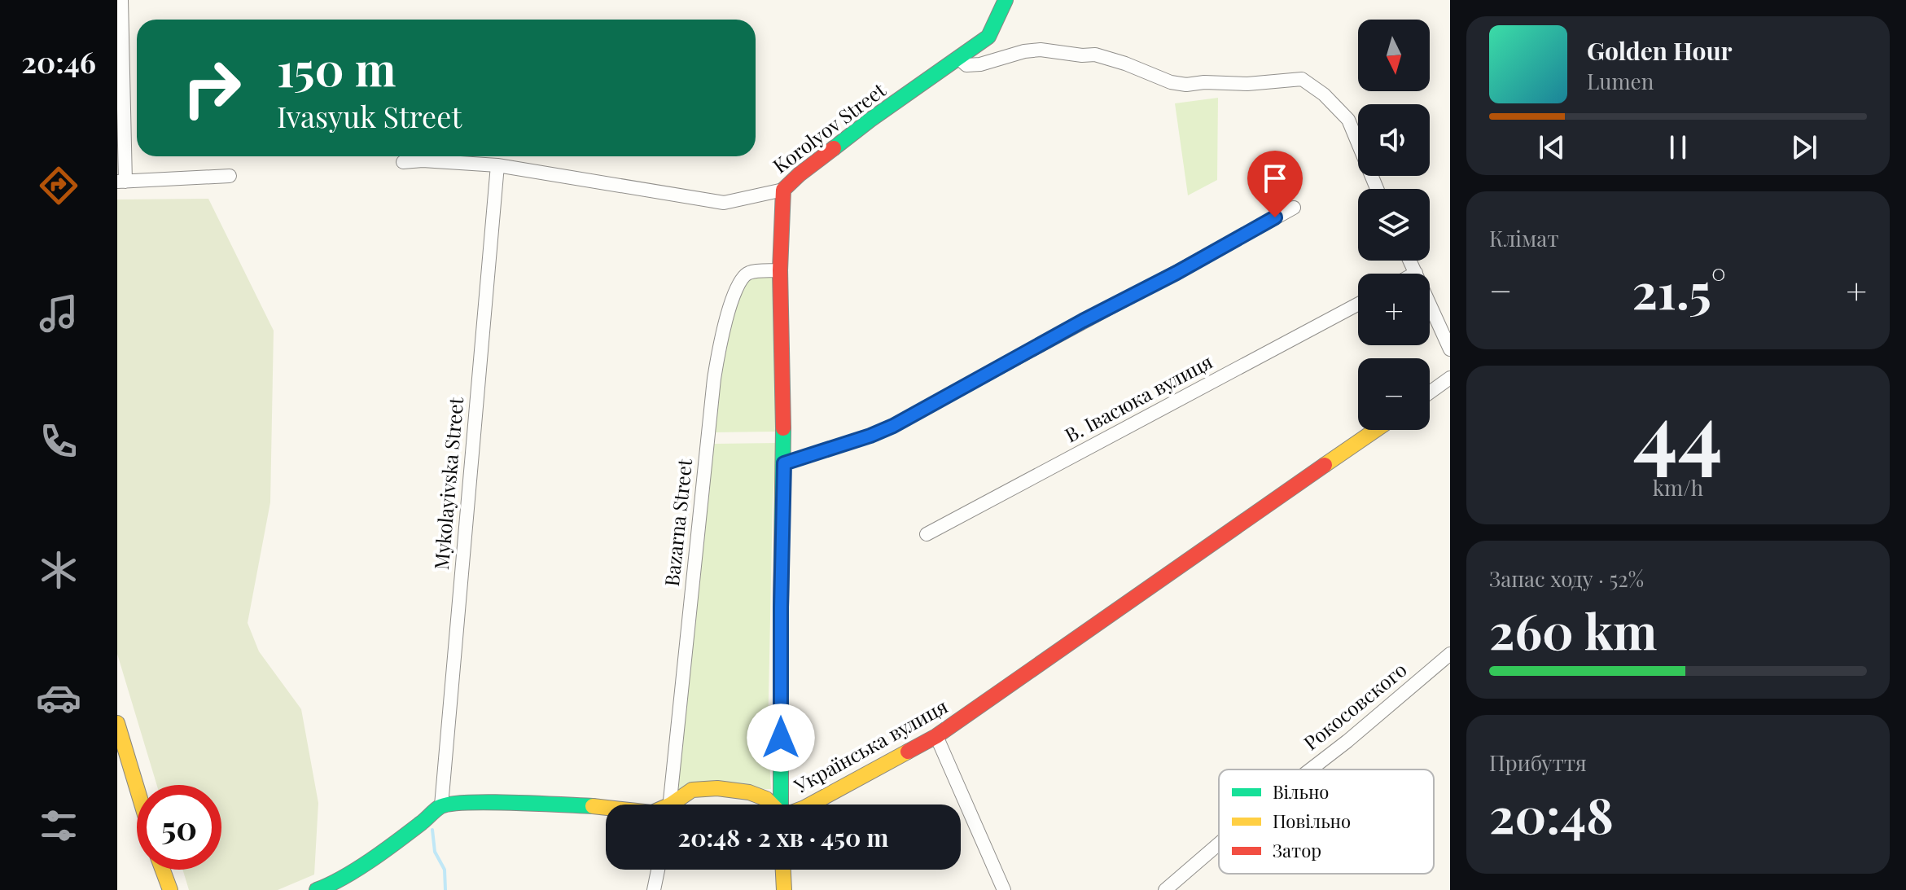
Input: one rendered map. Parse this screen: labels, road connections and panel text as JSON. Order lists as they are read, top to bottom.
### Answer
{
  "streets": {
    "street": [
      "Korolyov Street",
      "В. Івасюка вулиця",
      "Mykolayivska Street",
      "Bazarna Street",
      "Рокосовского",
      "Українська вулиця"
    ]
  },
  "crossings": [
    ["Korolyov Street", "Mykolayivska Street"],
    ["Mykolayivska Street", "Українська вулиця"]
  ],
  "legend": ["Вільно", "Повільно", "Затор"],
  "north": "bottom",
  "page": {
    "tabs": "20:46",
    "map_buttons": ["+", "−"],
    "turn": ["150 m", "Ivasyuk Street"],
    "song": ["Golden Hour", "Lumen"],
    "tile": [
      "Клімат",
      ["44", "km/h"],
      ["Запас ходу · 52%", "260 km"],
      ["Прибуття", "20:48"]
    ],
    "heat": ["−", "21.5°", "+"],
    "limit": "50",
    "trip": "20:48 · 2 хв · 450 m"
  }
}
